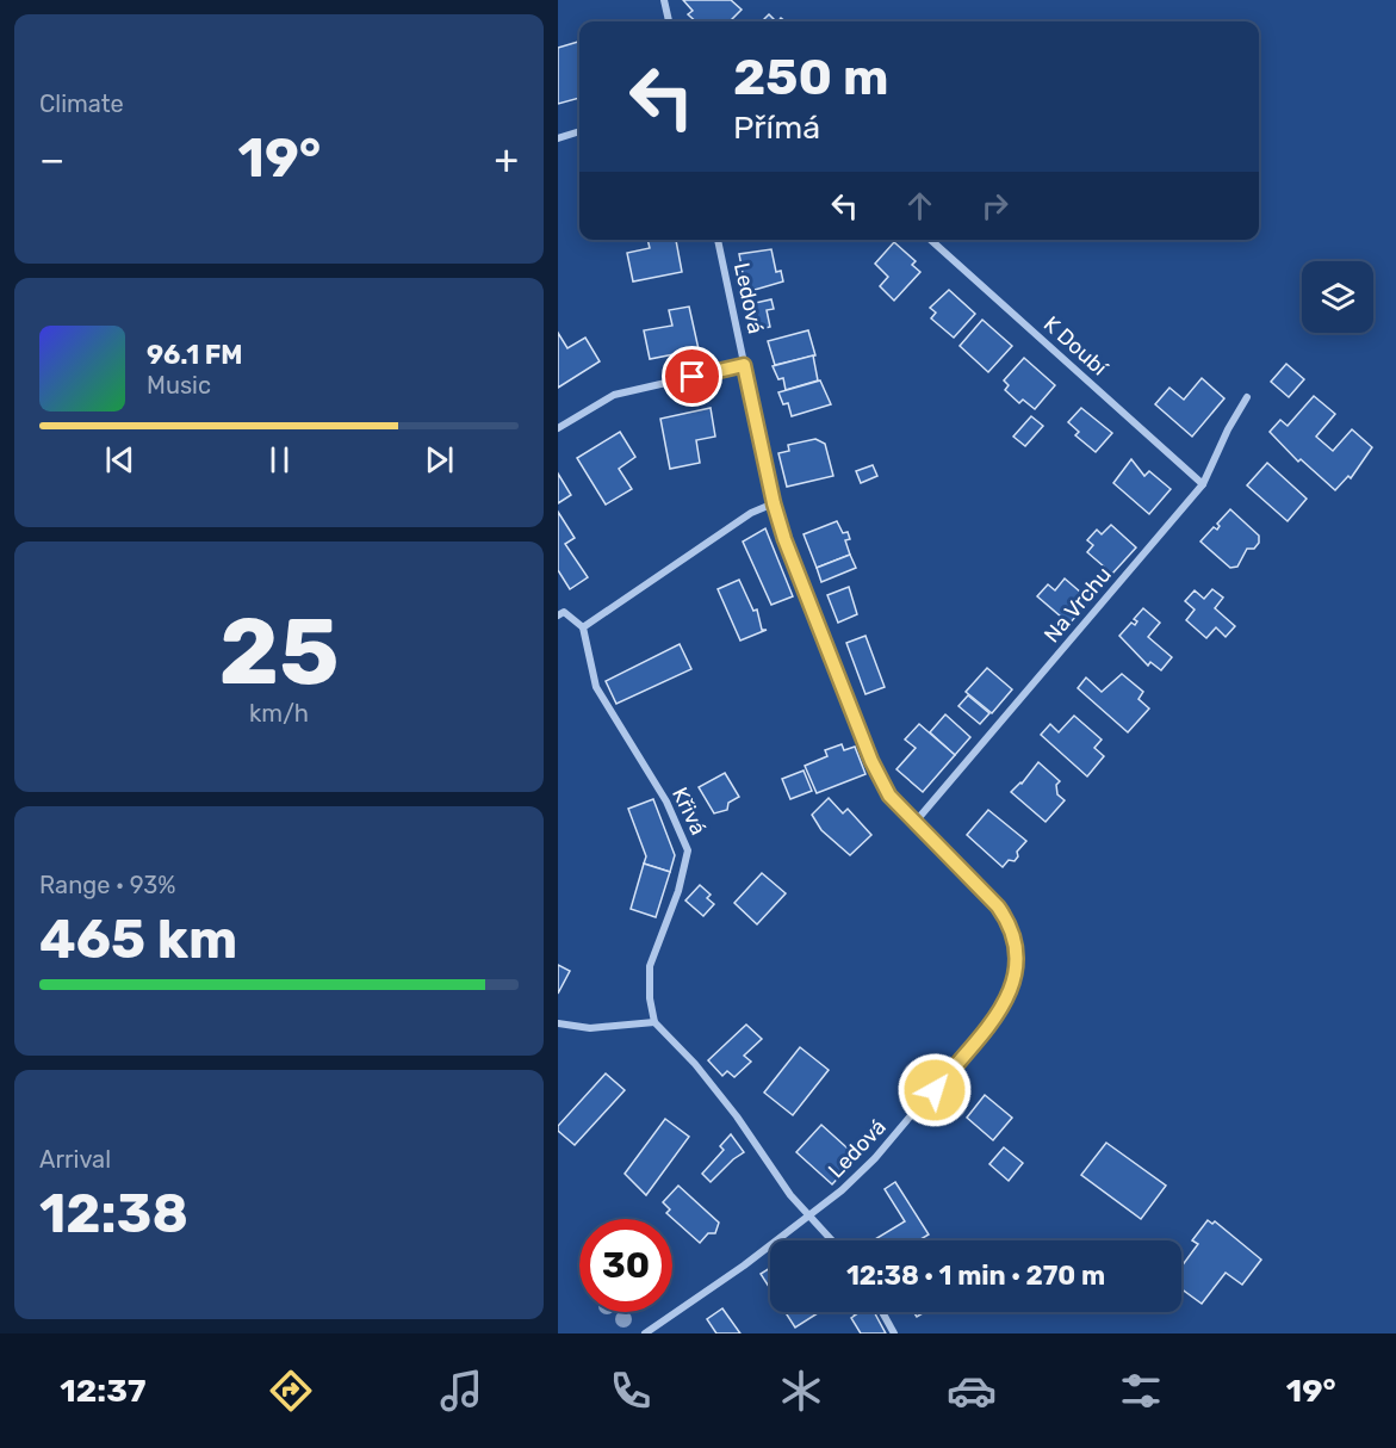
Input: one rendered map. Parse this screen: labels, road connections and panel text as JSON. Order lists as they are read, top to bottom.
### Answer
{
  "streets": {
    "street": [
      "Ledová",
      "K Doubí",
      "Na Vrchu",
      "Křivá"
    ]
  },
  "crossings": [
    ["Ledová", "Na Vrchu"],
    ["K Doubí", "Na Vrchu"]
  ],
  "page": {
    "tile": [
      "Climate",
      ["25", "km/h"],
      ["Range · 93%", "465 km"],
      ["Arrival", "12:38"]
    ],
    "turn": ["250 m", "Přímá"],
    "heat": ["−", "19°", "+"],
    "song": ["96.1 FM", "Music"],
    "limit": "30",
    "trip": "12:38 · 1 min · 270 m",
    "tabs": ["12:37", "19°"]
  }
}
